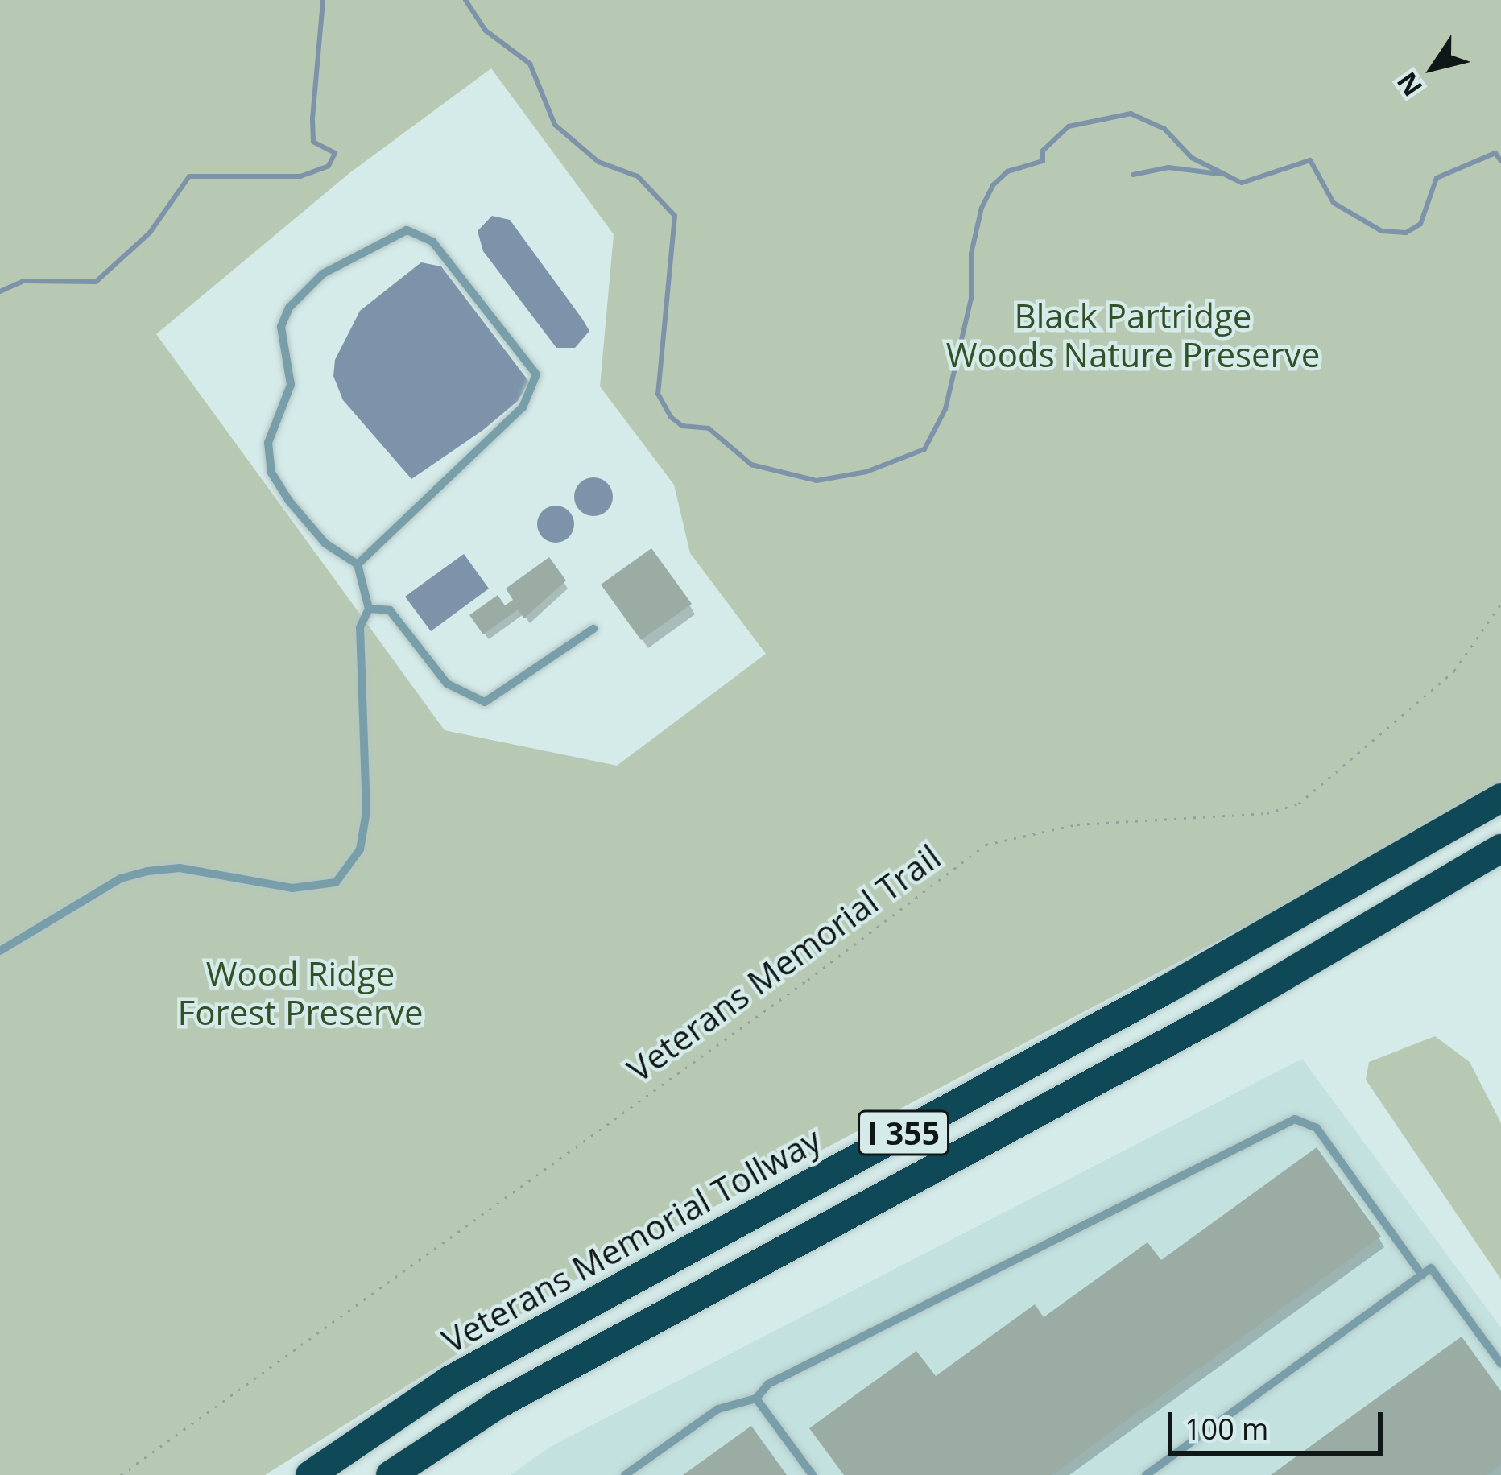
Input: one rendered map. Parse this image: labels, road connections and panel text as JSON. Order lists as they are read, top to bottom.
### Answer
{
  "streets": {
    "highway": ["I 355", "Veterans Memorial Tollway"],
    "path": ["Veterans Memorial Trail"]
  },
  "parks": ["Black Partridge Woods Nature Preserve", "Wood Ridge Forest Preserve"],
  "scale_bar": "100 m",
  "north": "bottom left"
}
